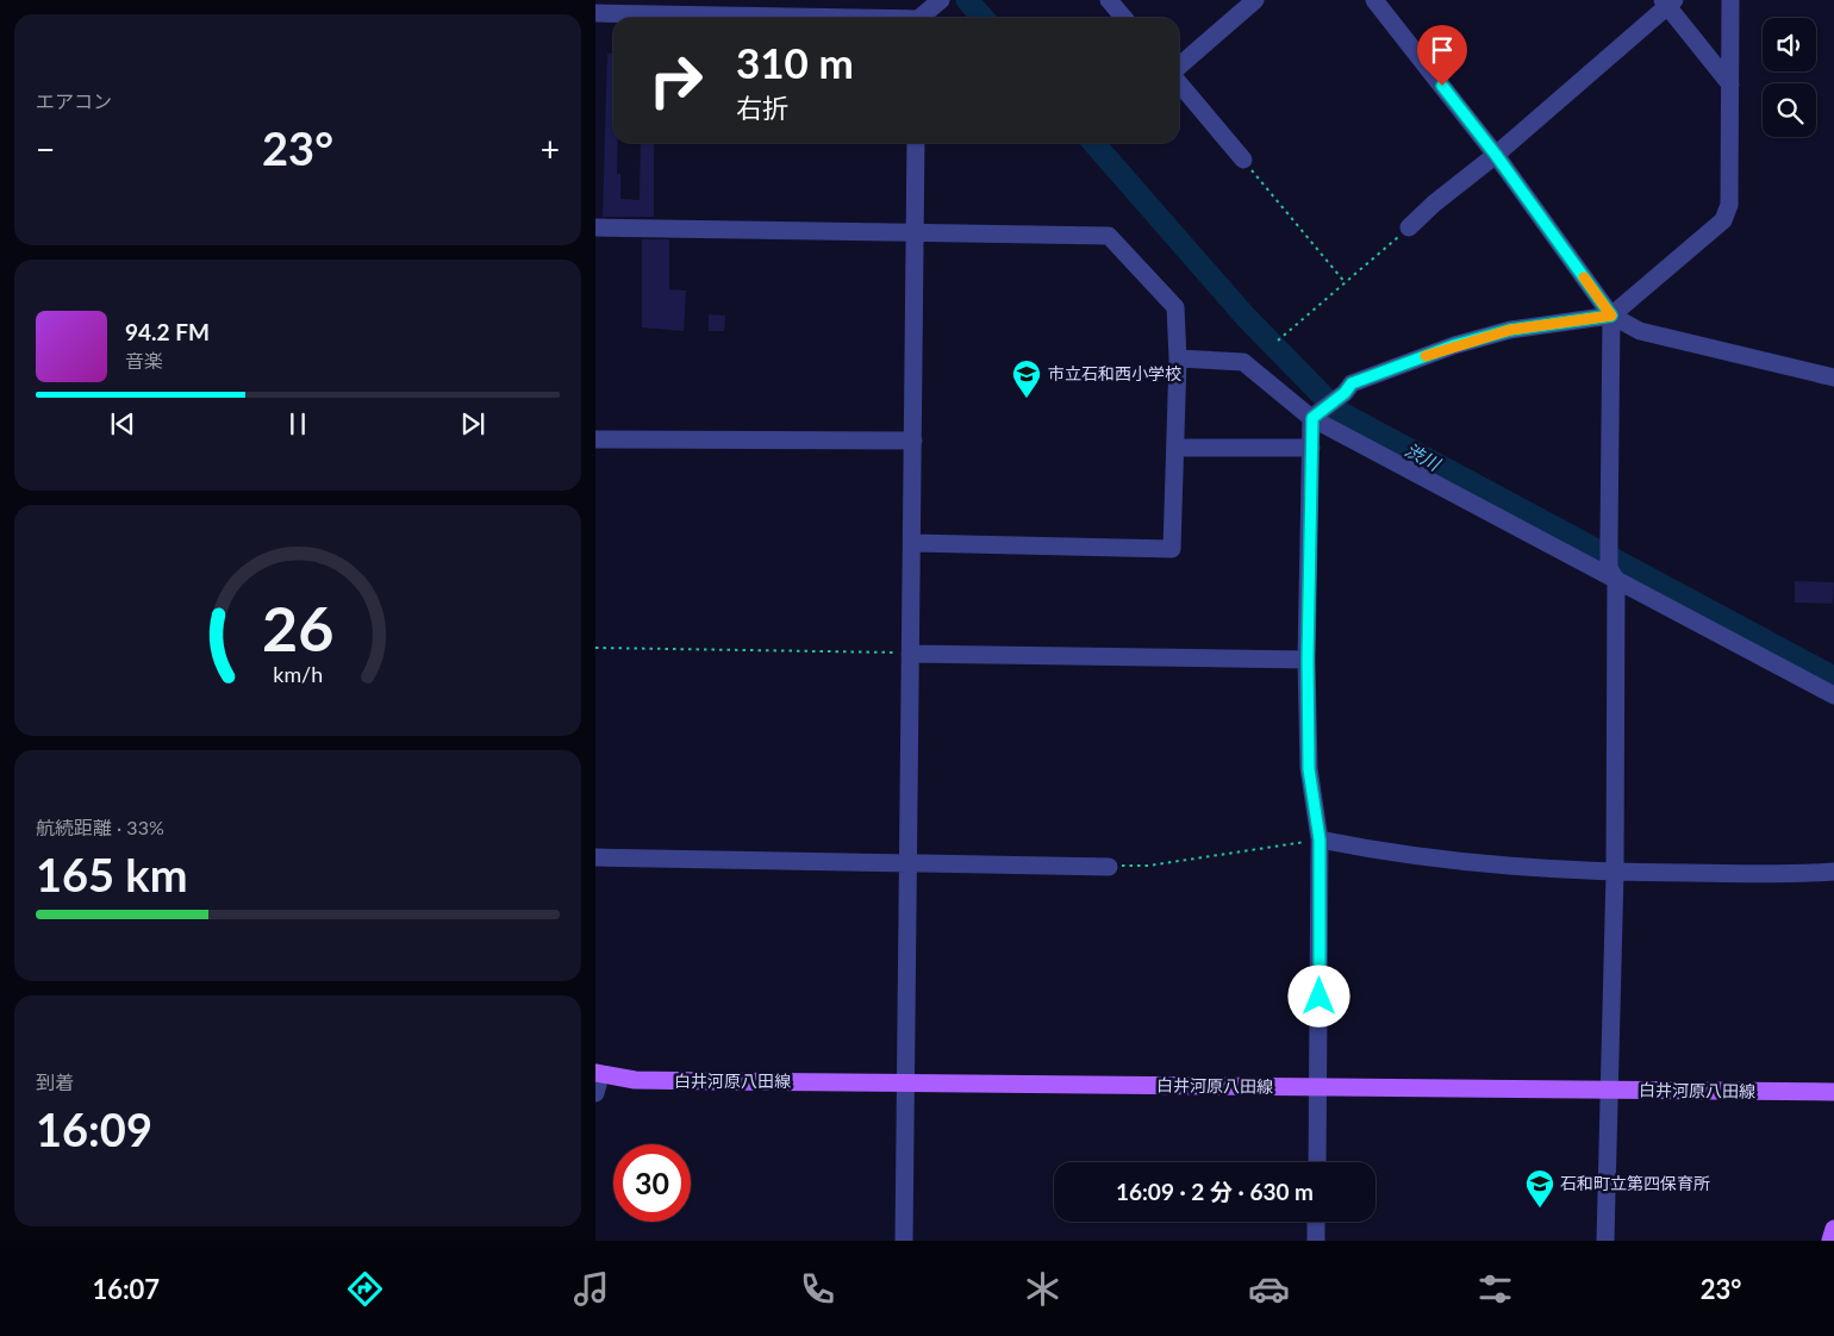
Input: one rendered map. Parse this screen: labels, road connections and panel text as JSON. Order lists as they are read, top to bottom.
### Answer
{
  "streets": {
    "main road": ["白井河原八田線"]
  },
  "water": ["渋川"],
  "places": {
    "school or university": ["市立石和西小学校", "石和町立第四保育所"]
  },
  "page": {
    "tile": [
      "エアコン",
      ["航続距離 · 33%", "165 km"],
      ["到着", "16:09"]
    ],
    "turn": ["310 m", "右折"],
    "heat": ["−", "23°", "+"],
    "song": ["94.2 FM", "音楽"],
    "limit": "30",
    "trip": "16:09 · 2 分 · 630 m",
    "tabs": ["16:07", "23°"],
    "gauge": ["26", "km/h"]
  }
}
